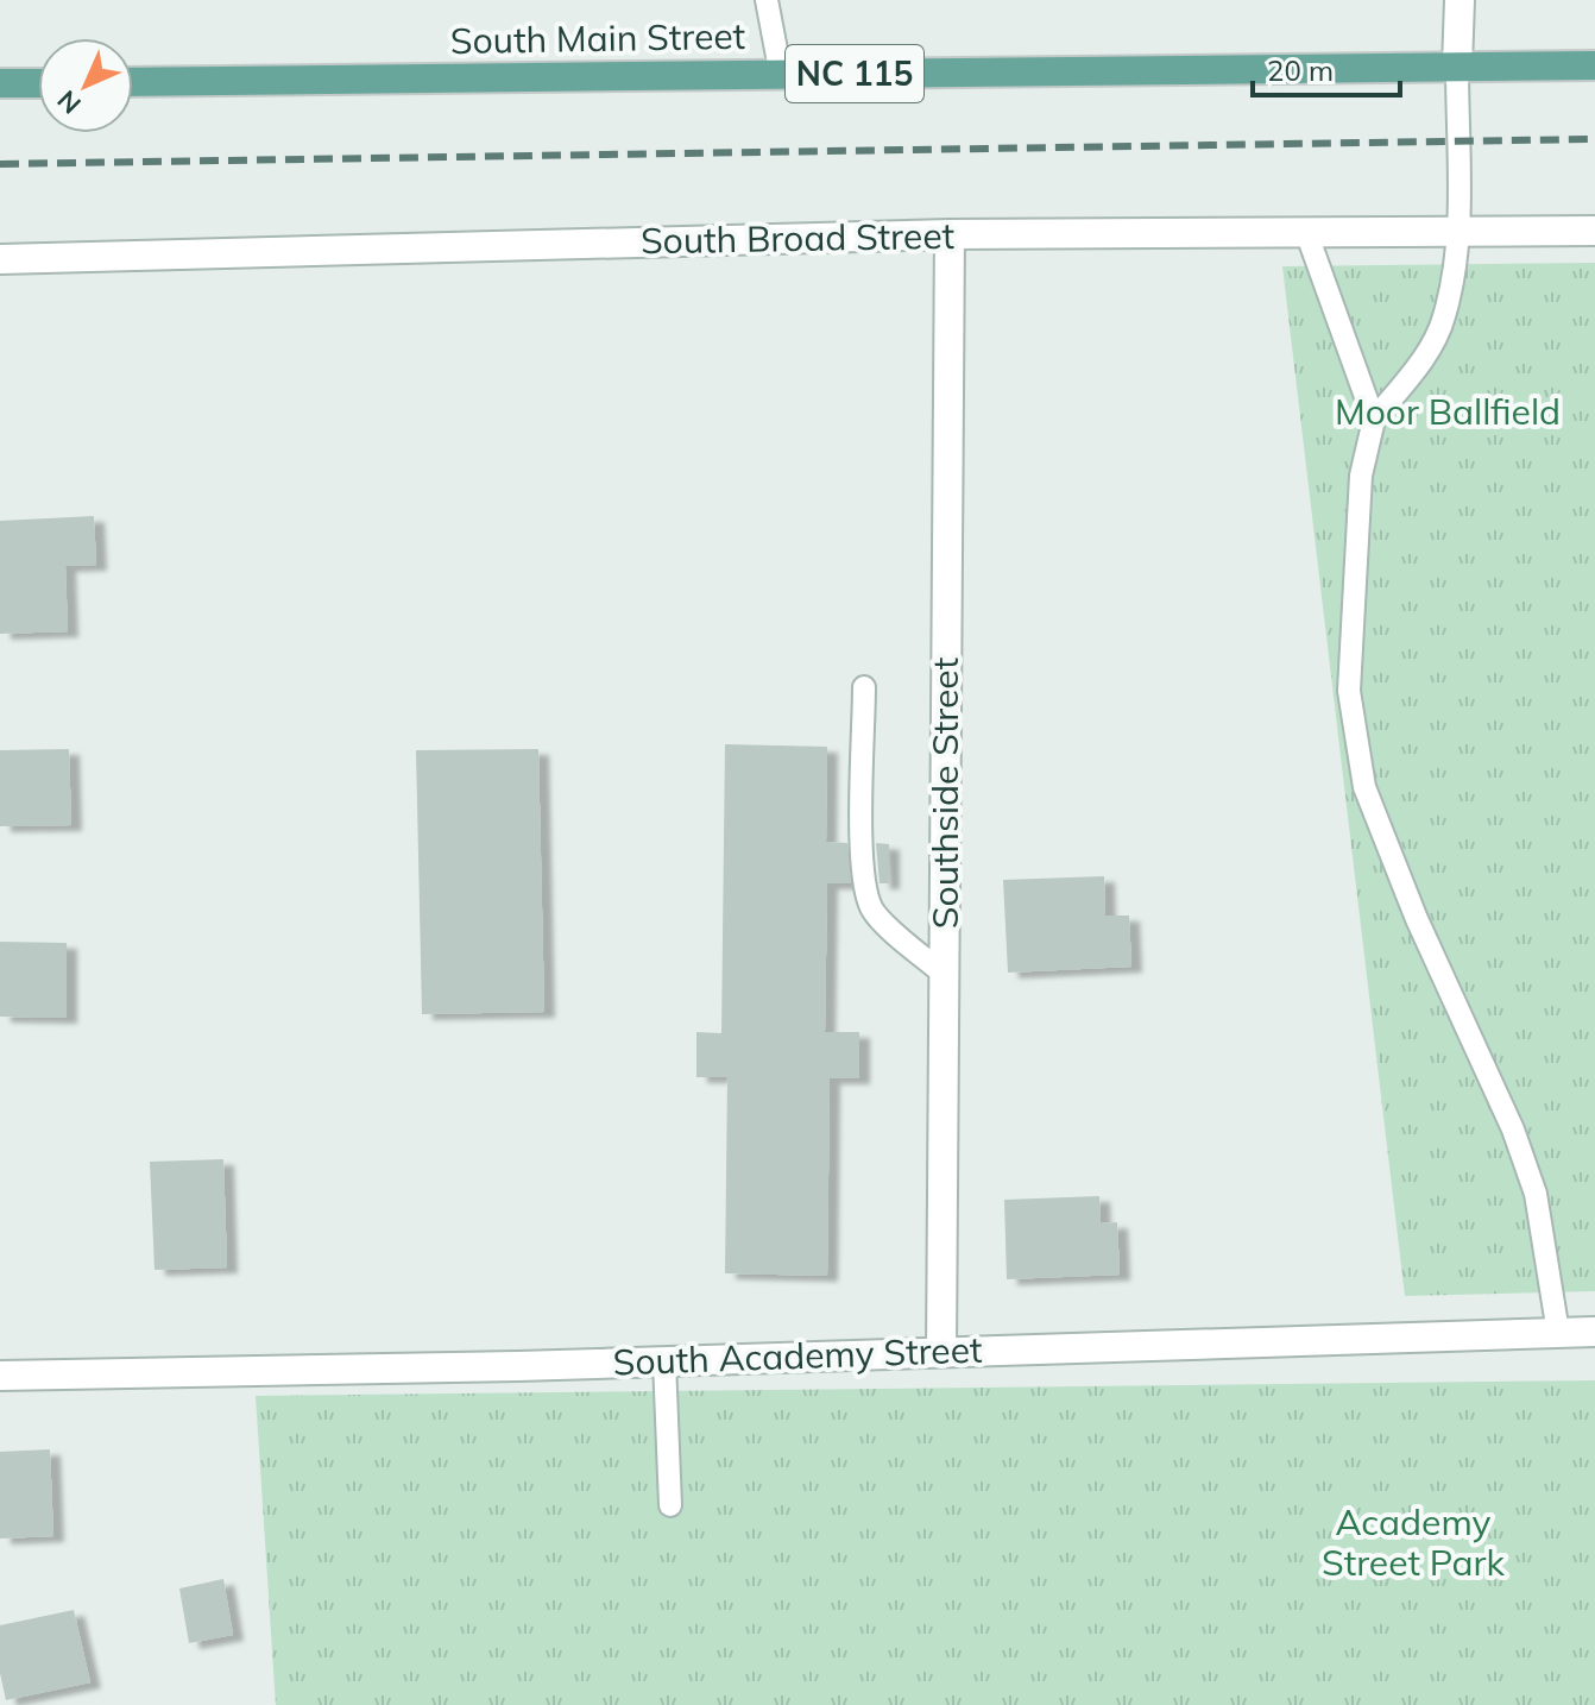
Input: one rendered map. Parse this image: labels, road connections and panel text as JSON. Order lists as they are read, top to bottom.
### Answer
{
  "streets": {
    "main road": ["South Main Street", "NC 115"],
    "street": ["South Broad Street", "Southside Street", "South Academy Street"]
  },
  "crossings": [
    ["South Broad Street", "Southside Street"],
    ["Southside Street", "South Academy Street"]
  ],
  "parks": ["Moor Ballfield", "Academy Street Park"],
  "scale_bar": "20 m",
  "north": "bottom left"
}
